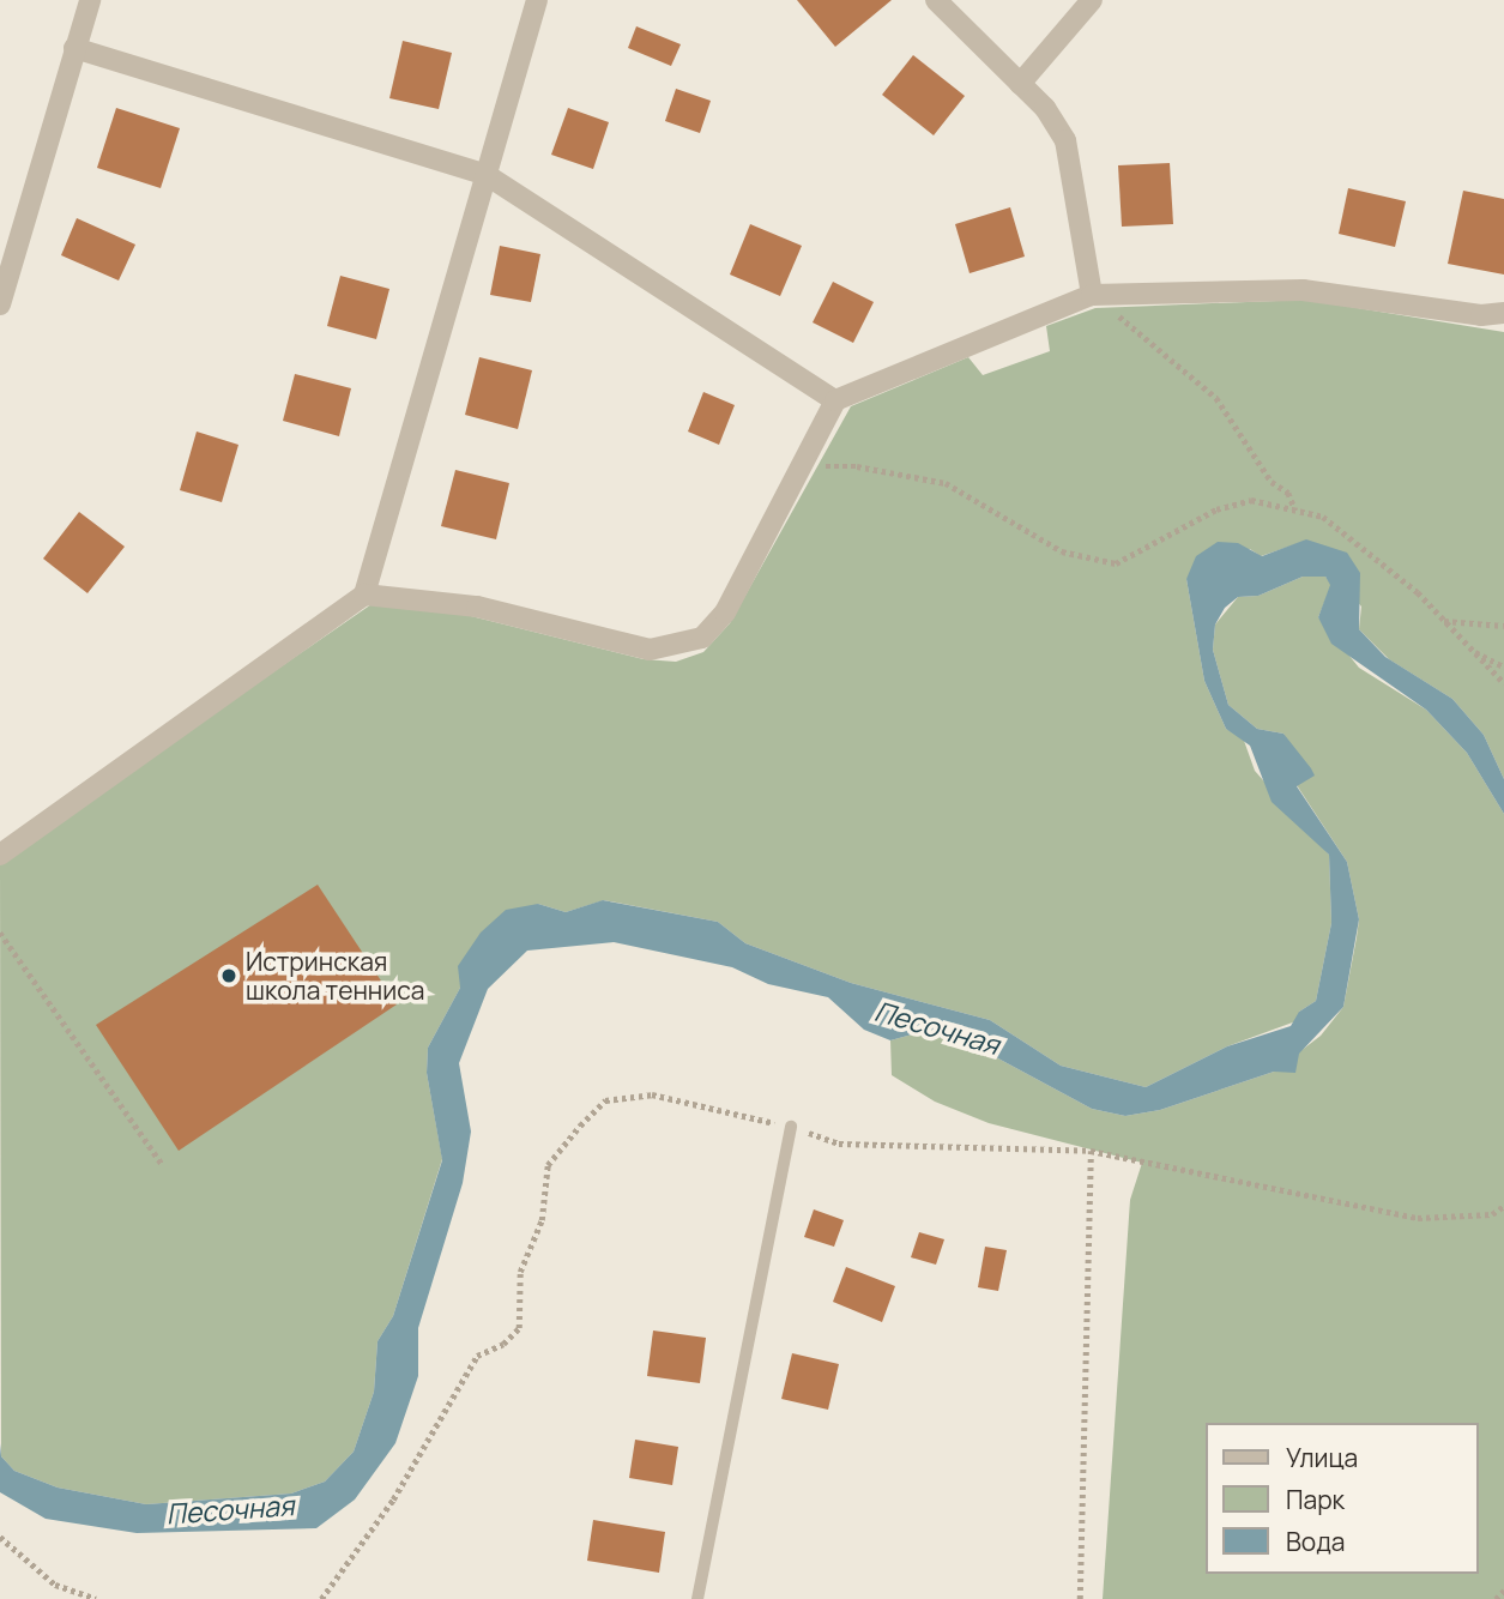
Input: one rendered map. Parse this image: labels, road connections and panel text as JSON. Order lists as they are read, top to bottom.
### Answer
{
  "water": ["Песочная"],
  "places": ["Истринская школа тенниса"],
  "legend": ["Улица", "Парк", "Вода"]
}
